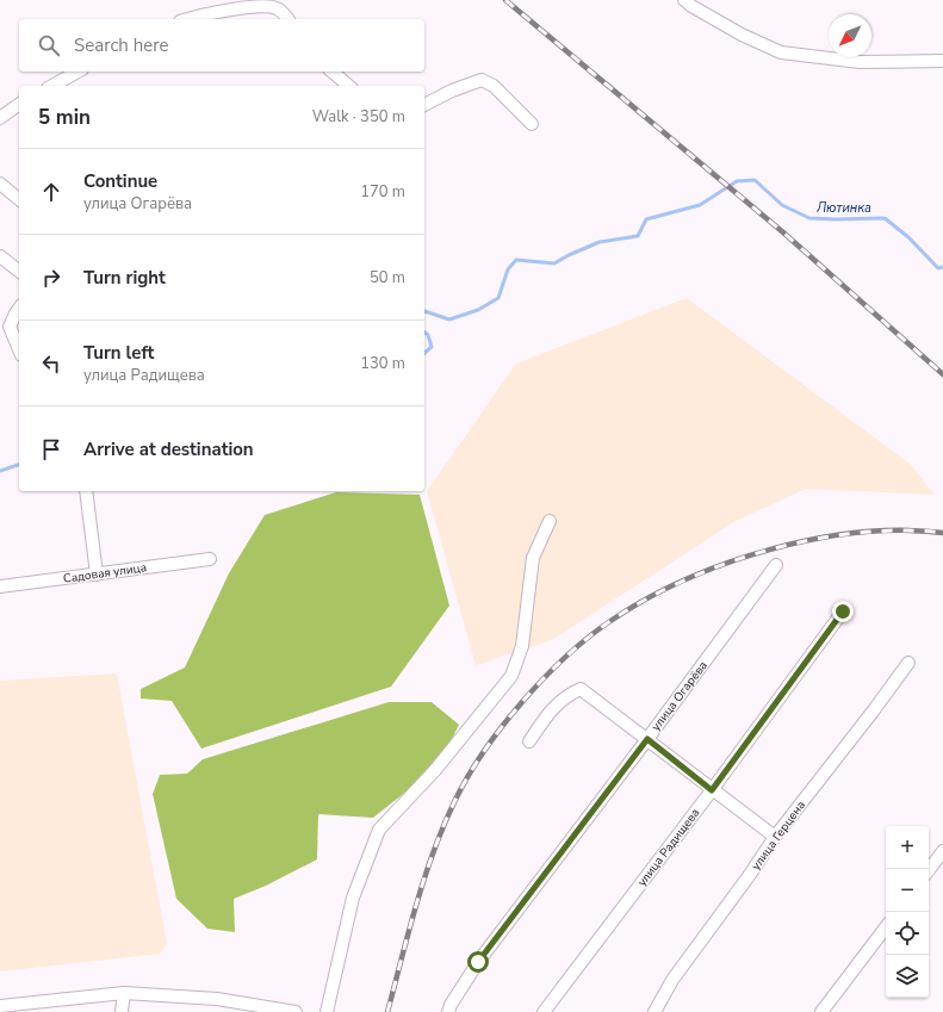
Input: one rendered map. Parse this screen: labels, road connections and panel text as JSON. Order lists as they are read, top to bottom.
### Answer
{
  "streets": {
    "street": [
      "Садовая улица",
      "улица Огарёва",
      "улица Герцена",
      "улица Радищева"
    ]
  },
  "water": ["Лютинка"],
  "north": "bottom left",
  "page": {
    "search": "Search here",
    "heading": ["5 min", "Walk · 350 m"],
    "list": [
      ["Continue", "улица Огарёва", "170 m"],
      ["Turn right", "50 m"],
      ["Turn left", "улица Радищева", "130 m"],
      "Arrive at destination"
    ],
    "map_buttons": ["+", "−"]
  }
}
